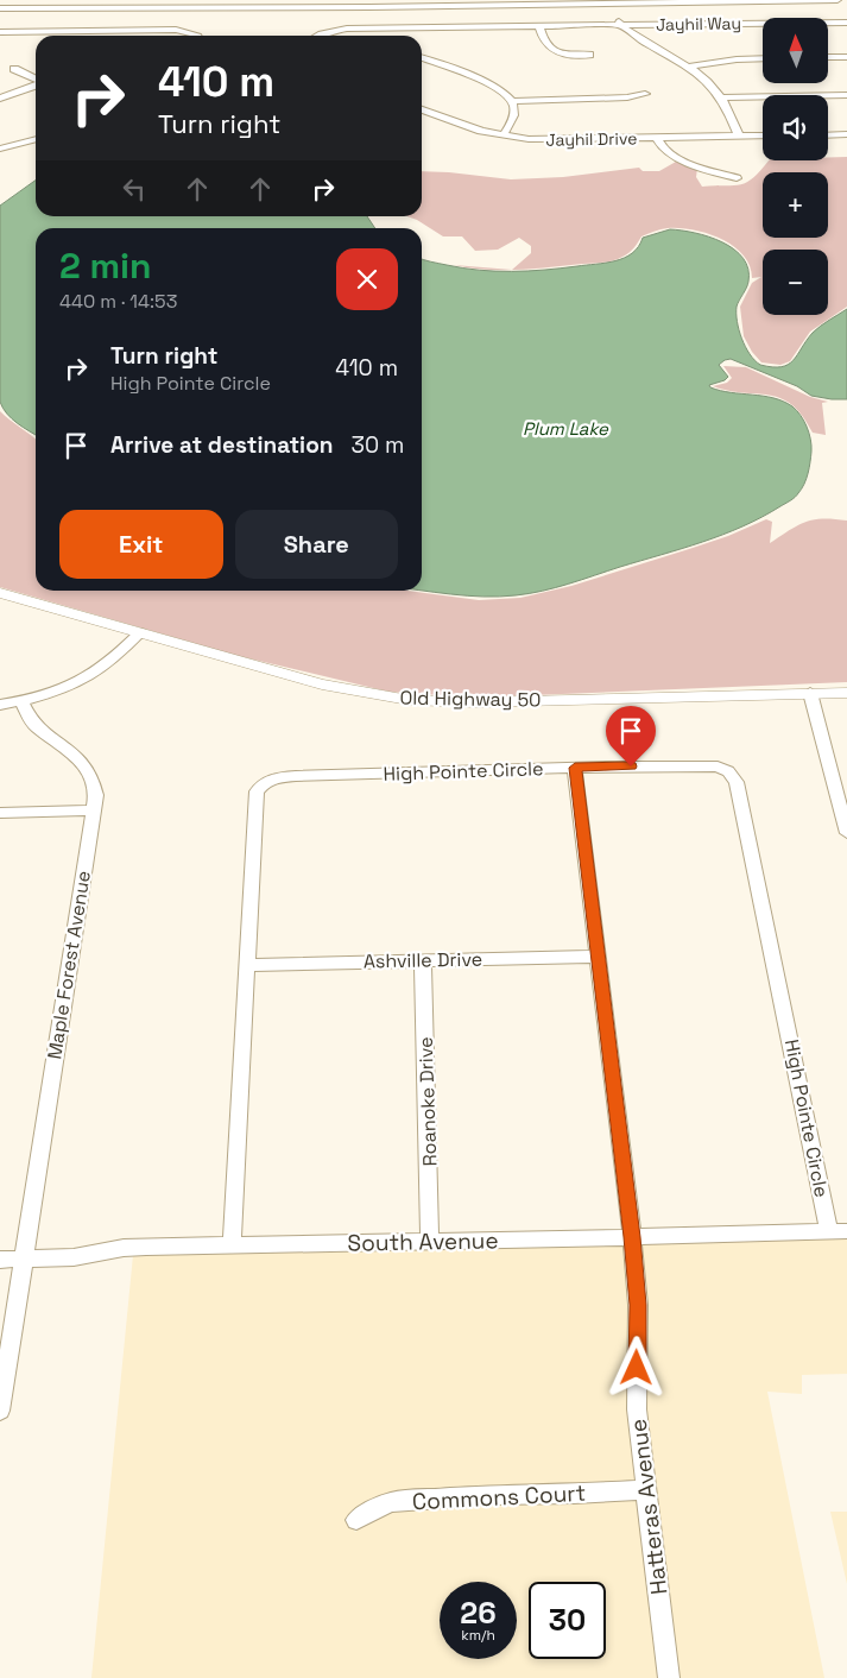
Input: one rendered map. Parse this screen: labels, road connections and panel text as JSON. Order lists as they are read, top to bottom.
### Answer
{
  "streets": {
    "main road": ["Old Highway 50"],
    "street": [
      "Jayhil Way",
      "Jayhil Drive",
      "High Pointe Circle",
      "Ashville Drive",
      "Maple Forest Avenue",
      "Roanoke Drive",
      "South Avenue",
      "Commons Court",
      "Hatteras Avenue"
    ]
  },
  "crossings": [
    ["High Pointe Circle", "Ashville Drive"],
    ["High Pointe Circle", "South Avenue"],
    ["High Pointe Circle", "Hatteras Avenue"],
    ["Ashville Drive", "Roanoke Drive"],
    ["Ashville Drive", "Hatteras Avenue"],
    ["Maple Forest Avenue", "South Avenue"],
    ["Roanoke Drive", "South Avenue"],
    ["South Avenue", "Hatteras Avenue"],
    ["Commons Court", "Hatteras Avenue"]
  ],
  "water": ["Plum Lake"],
  "north": "top",
  "page": {
    "map_buttons": ["+", "−"],
    "turn": ["410 m", "Turn right"],
    "heading": ["2 min", "440 m · 14:53"],
    "list": [
      {
        "name": "Turn right",
        "note": "High Pointe Circle",
        "value": "410 m"
      },
      {
        "name": "Arrive at destination",
        "value": "30 m"
      }
    ],
    "buttons": ["Exit", "Share"],
    "speed": "26 km/h",
    "limit": "30"
  }
}
